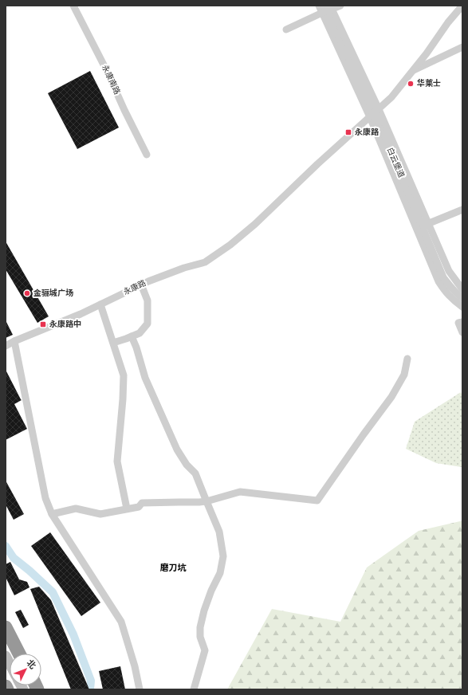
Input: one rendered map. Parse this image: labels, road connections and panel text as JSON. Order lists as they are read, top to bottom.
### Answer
{
  "streets": {
    "street": ["永康南路", "白云堡道", "永康路"]
  },
  "districts": ["磨刀坑"],
  "places": {
    "other": ["华莱士", "金骊城广场"],
    "transit": ["永康路", "永康路中"]
  },
  "north": "top right"
}
